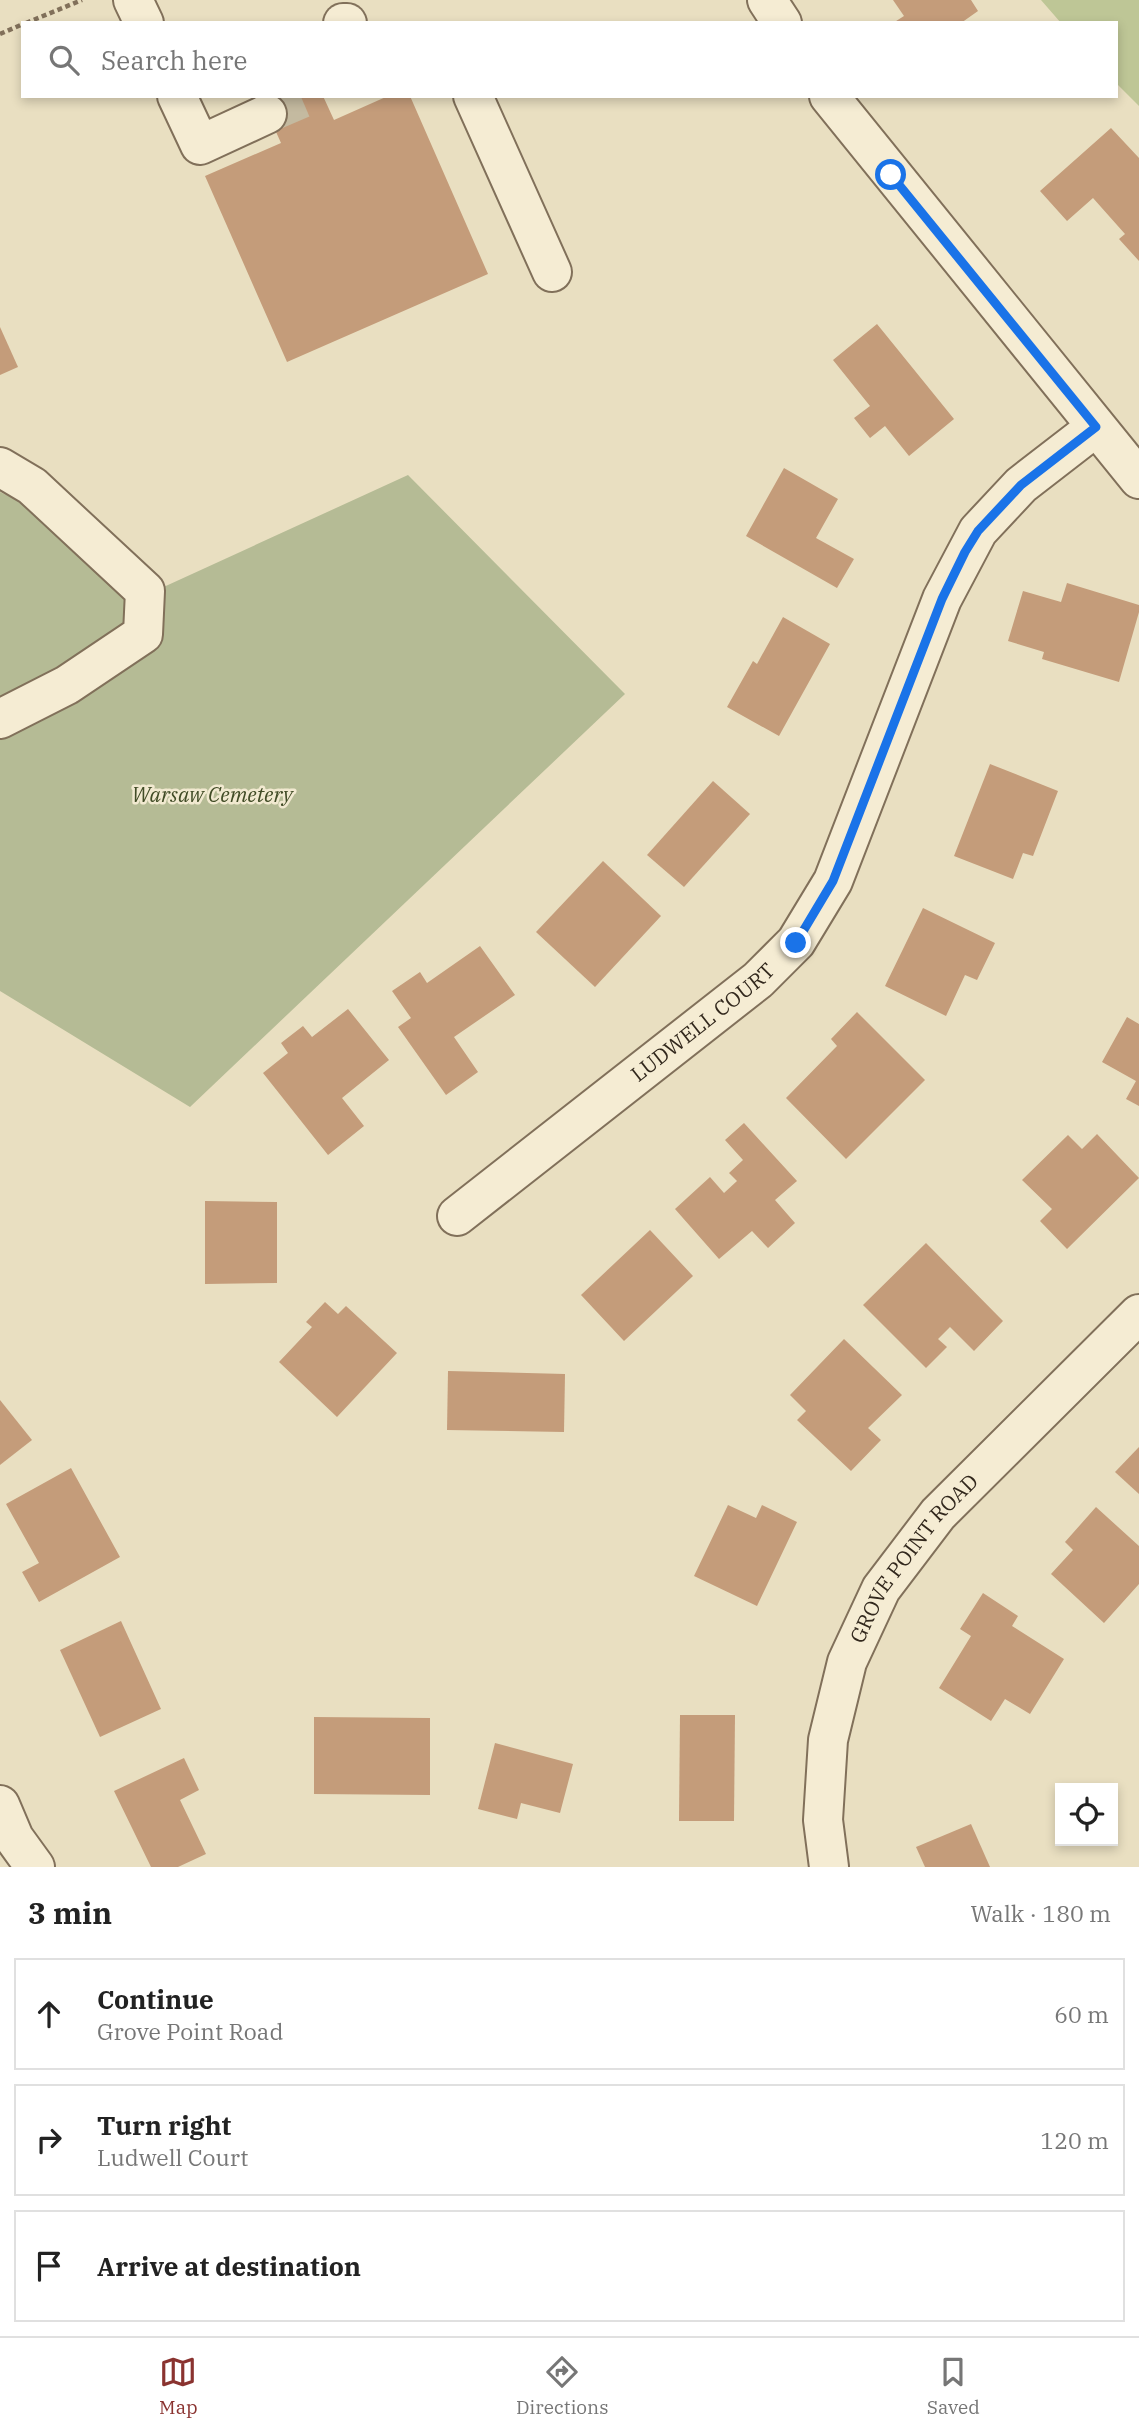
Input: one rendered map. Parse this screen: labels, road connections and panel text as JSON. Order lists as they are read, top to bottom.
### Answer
{
  "streets": {
    "street": ["LUDWELL COURT", "GROVE POINT ROAD"]
  },
  "parks": ["Warsaw Cemetery"],
  "page": {
    "search": "Search here",
    "heading": ["3 min", "Walk · 180 m"],
    "list": [
      ["Continue", "Grove Point Road", "60 m"],
      ["Turn right", "Ludwell Court", "120 m"],
      "Arrive at destination"
    ],
    "nav": ["Map", "Directions", "Saved"]
  }
}
